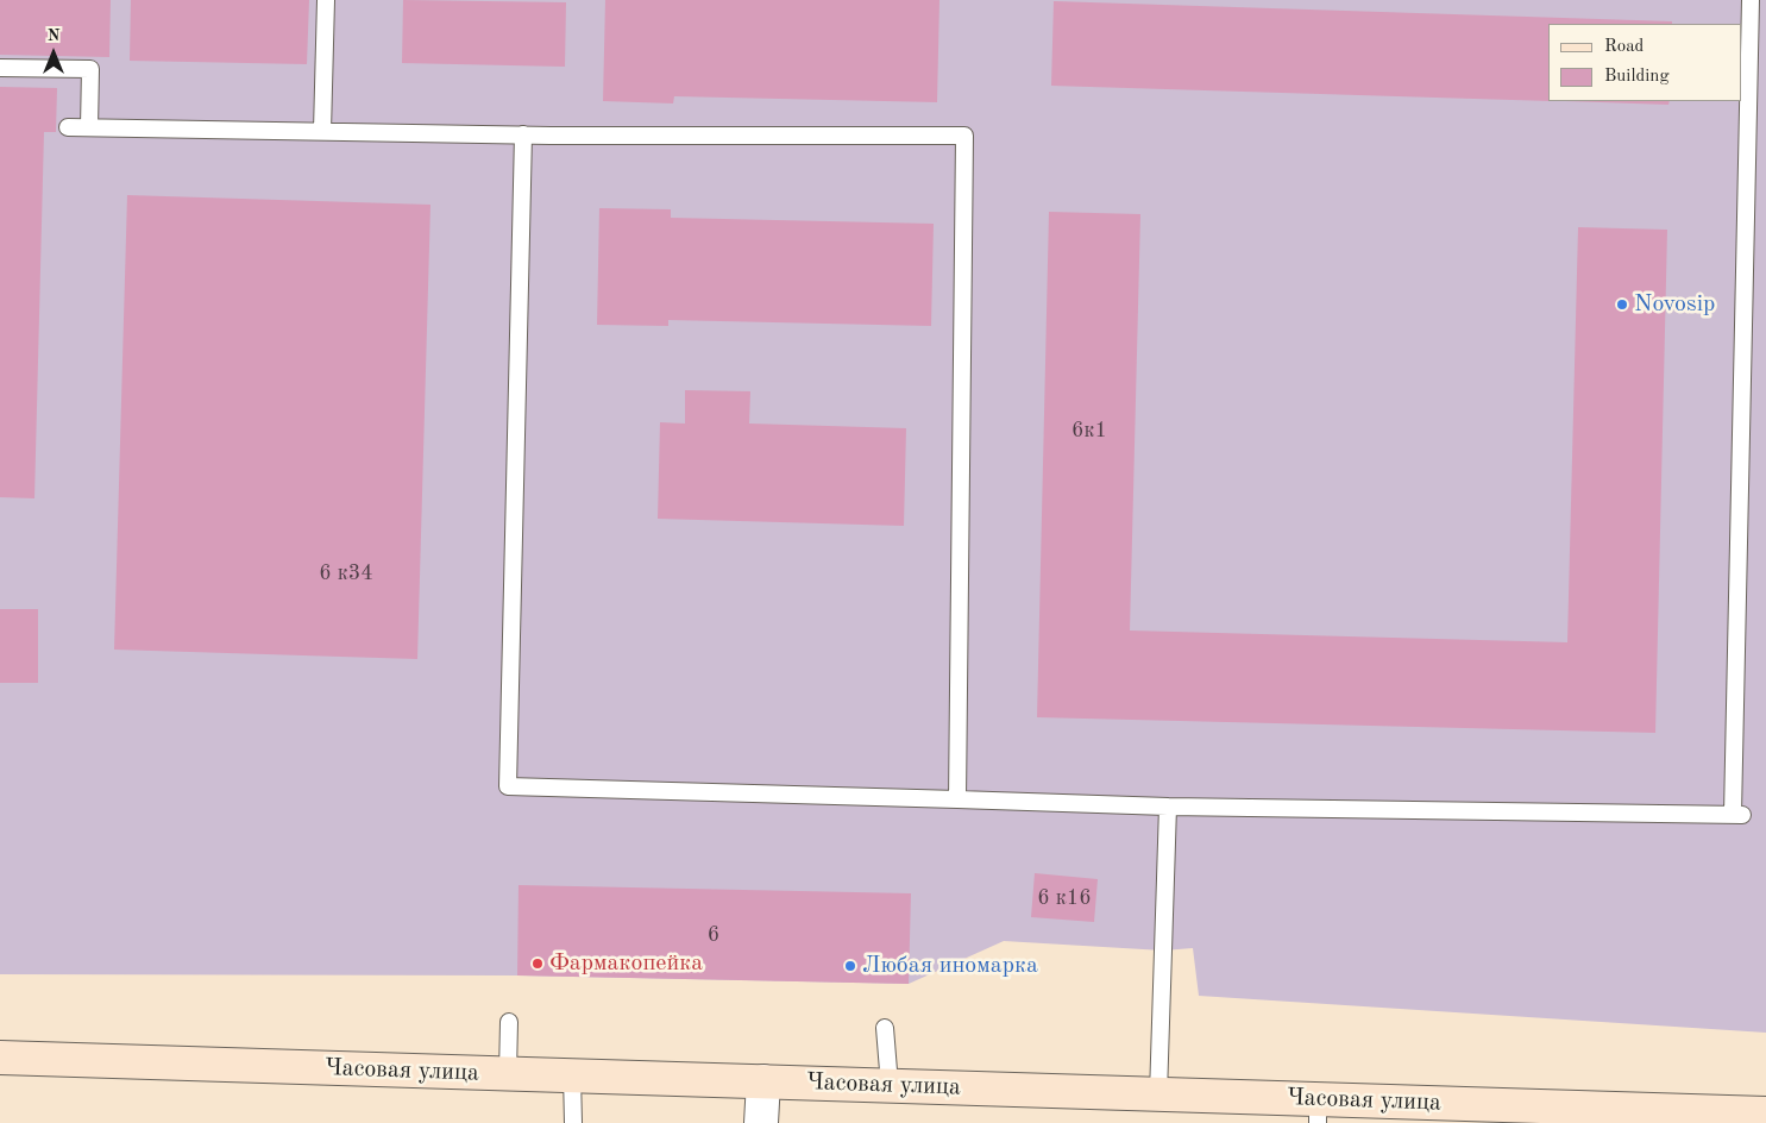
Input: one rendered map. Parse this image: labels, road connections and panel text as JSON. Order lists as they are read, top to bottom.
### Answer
{
  "streets": {
    "main road": ["Часовая улица"]
  },
  "places": ["Novosip", "Фармакопейка", "Любая иномарка"],
  "house_numbers": [
    "6к1",
    "6 к34",
    "6 к16",
    "6"
  ],
  "legend": ["Road", "Building"],
  "north": "top"
}
